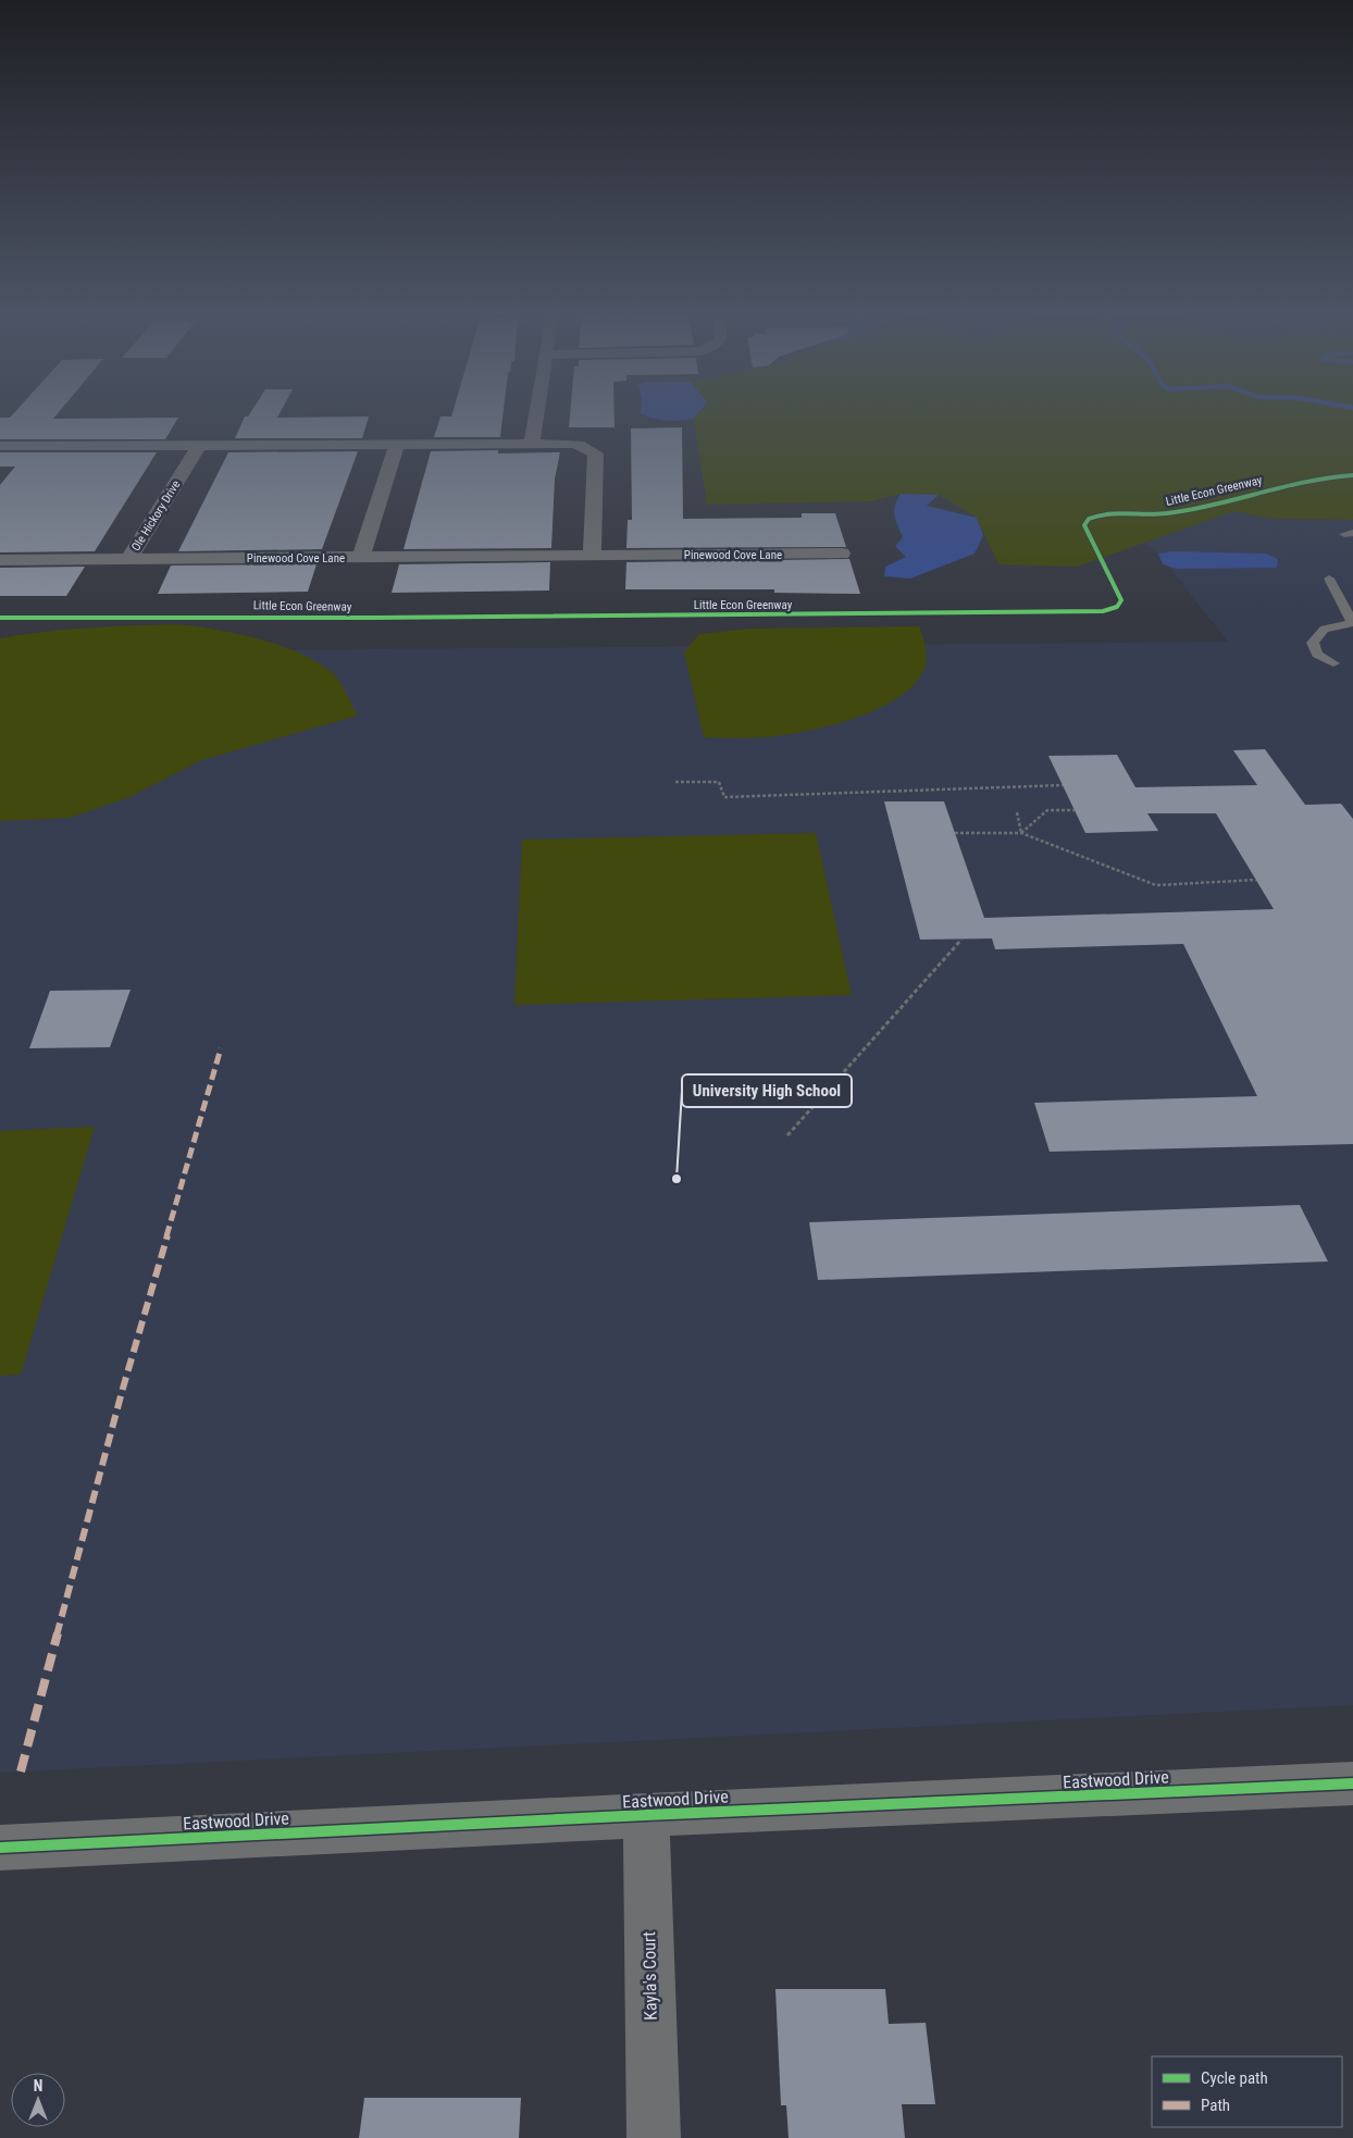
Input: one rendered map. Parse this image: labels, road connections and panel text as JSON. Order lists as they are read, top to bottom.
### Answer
{
  "streets": {
    "street": [
      "Ole Hickory Drive",
      "Pinewood Cove Lane",
      "Eastwood Drive",
      "Kayla's Court"
    ],
    "cycle path": ["Little Econ Greenway"]
  },
  "crossings": [
    ["Ole Hickory Drive", "Pinewood Cove Lane"],
    ["Eastwood Drive", "Kayla's Court"]
  ],
  "places": ["University High School"],
  "legend": ["Cycle path", "Path"],
  "north": "top"
}
